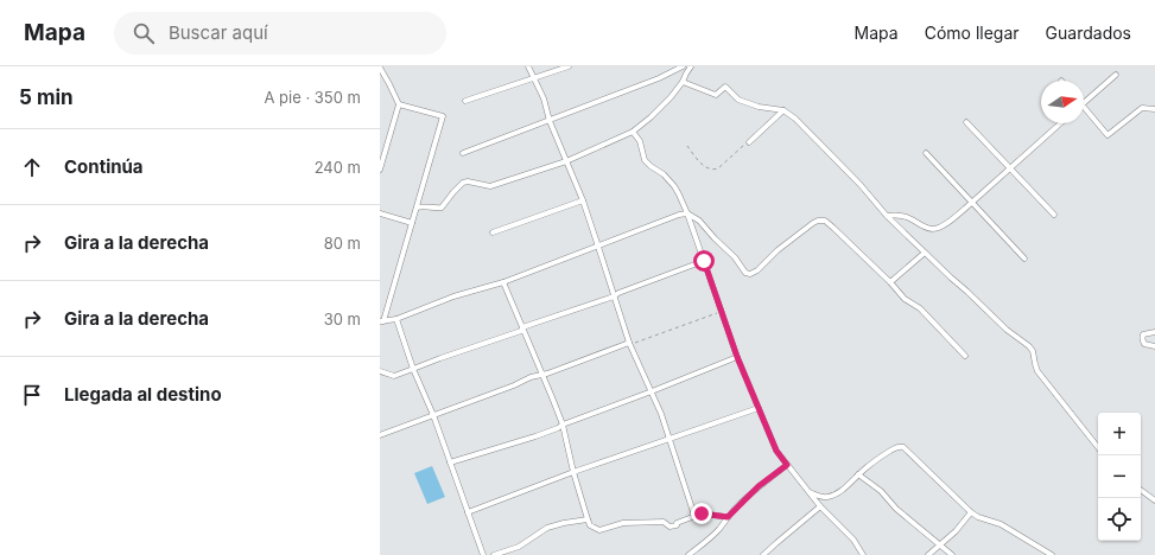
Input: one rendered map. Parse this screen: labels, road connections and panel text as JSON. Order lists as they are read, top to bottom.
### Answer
{
  "north": "right",
  "page": {
    "header": "Mapa",
    "search": "Buscar aquí",
    "nav": ["Mapa", "Cómo llegar", "Guardados"],
    "heading": ["5 min", "A pie · 350 m"],
    "list": [
      ["Continúa", "240 m"],
      ["Gira a la derecha", "80 m"],
      ["Gira a la derecha", "30 m"],
      "Llegada al destino"
    ],
    "map_buttons": ["+", "−"]
  }
}
